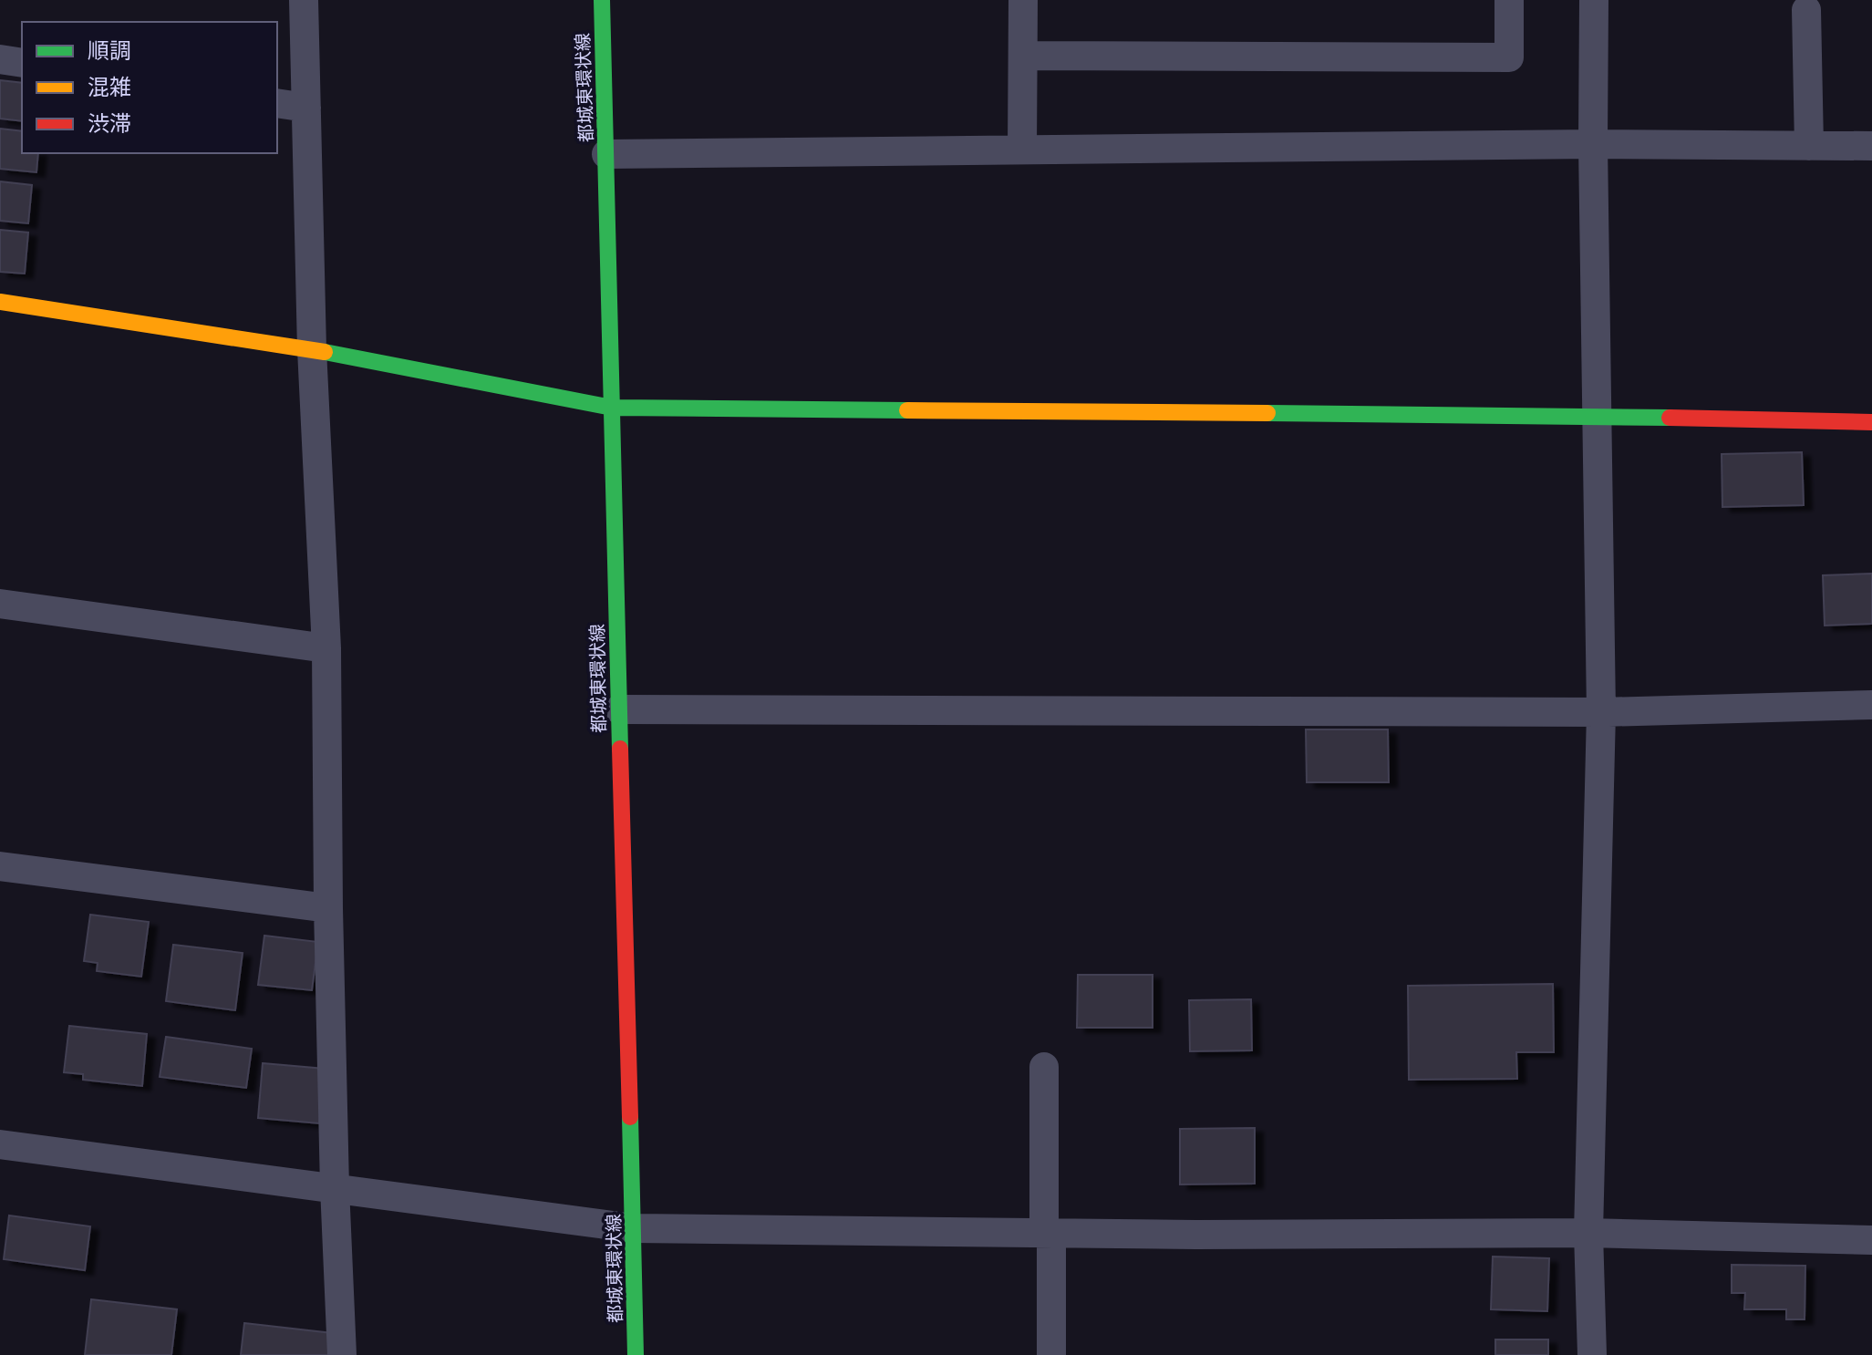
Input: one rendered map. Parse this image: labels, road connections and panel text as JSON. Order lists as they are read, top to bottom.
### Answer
{
  "streets": {
    "street": ["都城東環状線"]
  },
  "legend": ["順調", "混雑", "渋滞"]
}
